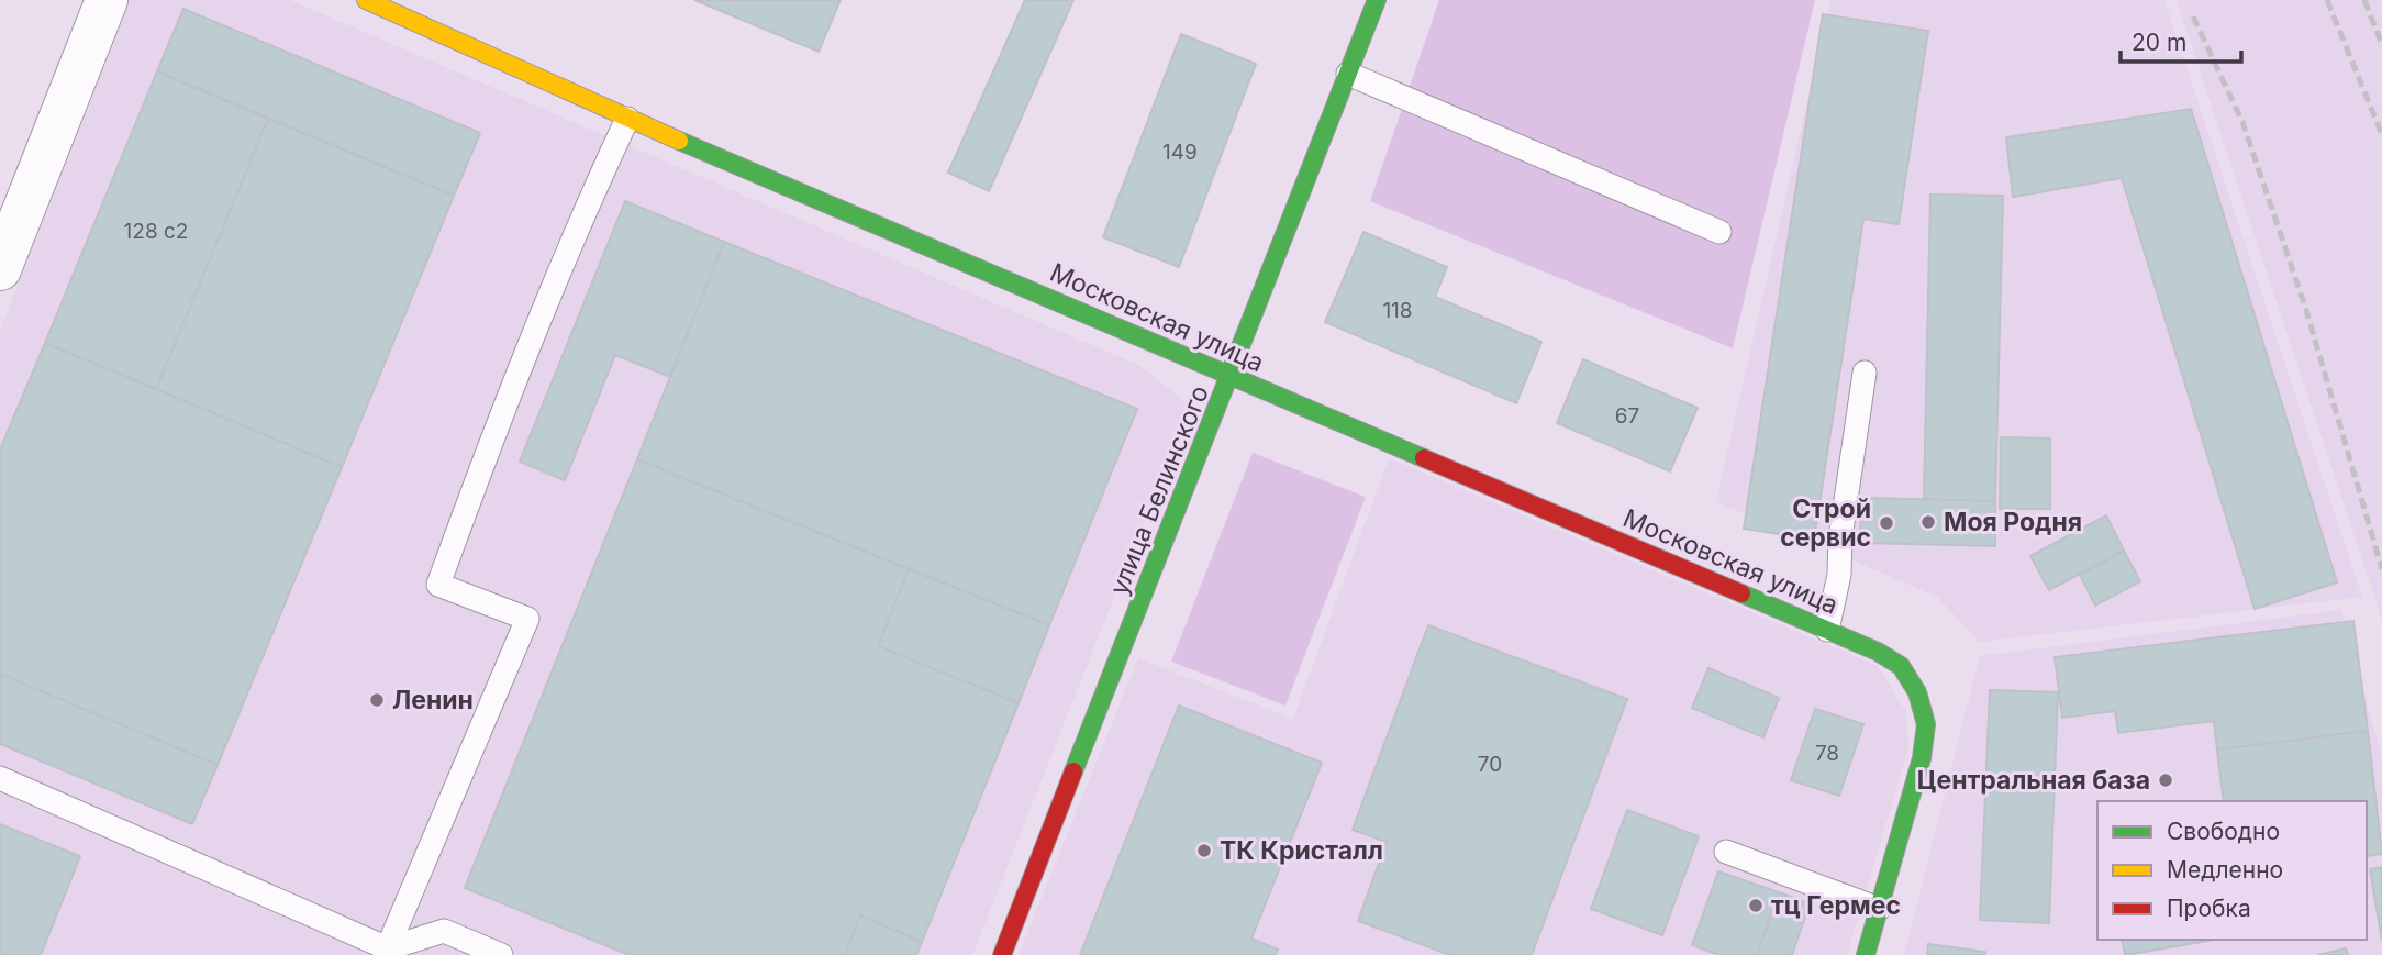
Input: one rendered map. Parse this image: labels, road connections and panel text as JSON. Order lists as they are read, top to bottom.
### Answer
{
  "streets": {
    "street": ["Московская улица", "улица Белинского"]
  },
  "crossings": [
    ["Московская улица", "улица Белинского"]
  ],
  "places": [
    "Моя Родня",
    "Строй сервис",
    "Ленин",
    "Центральная база",
    "ТК Кристалл",
    "тц Гермес"
  ],
  "house_numbers": [
    "149",
    "128 с2",
    "118",
    "67",
    "78",
    "70"
  ],
  "legend": ["Свободно", "Медленно", "Пробка"],
  "scale_bar": "20 m"
}
